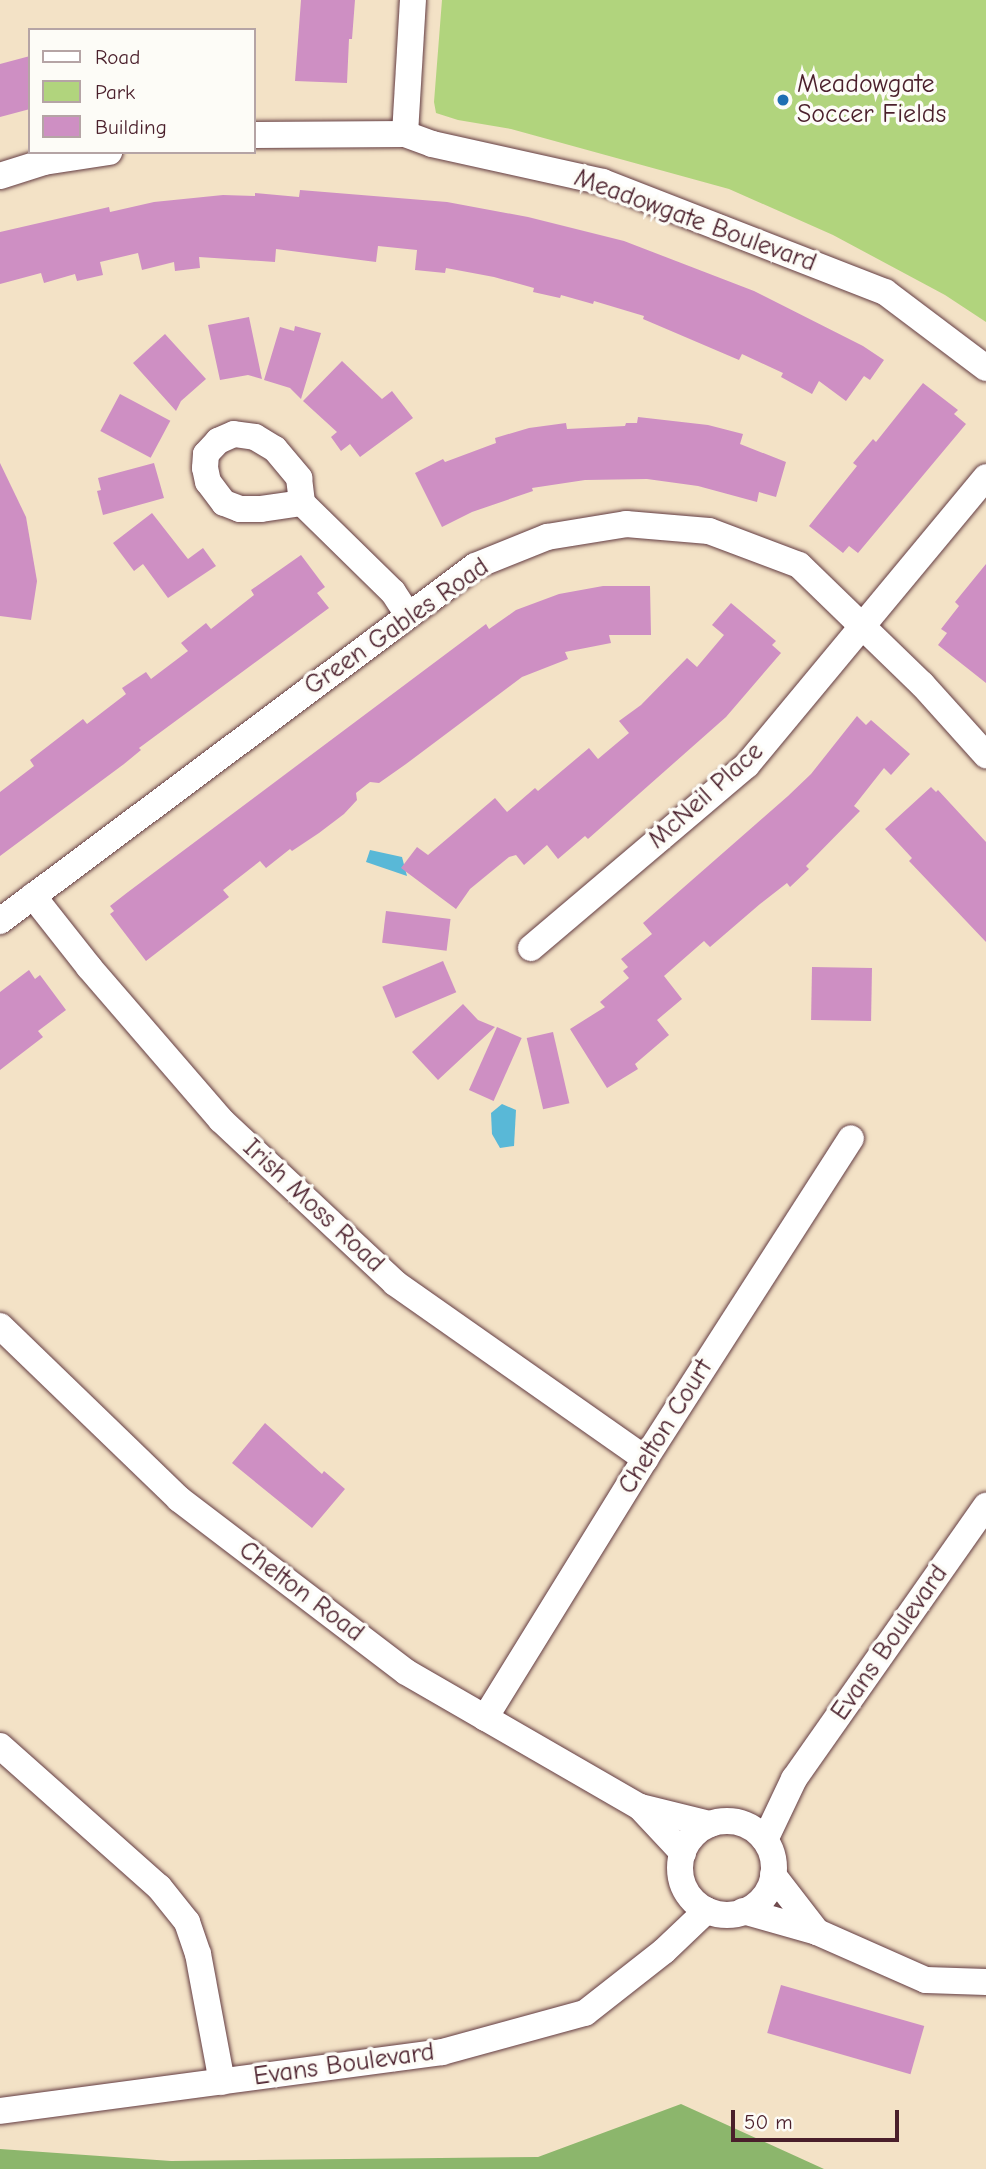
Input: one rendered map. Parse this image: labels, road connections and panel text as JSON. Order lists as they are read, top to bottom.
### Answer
{
  "streets": {
    "street": [
      "Meadowgate Boulevard",
      "Green Gables Road",
      "McNeil Place",
      "Irish Moss Road",
      "Chelton Court",
      "Chelton Road",
      "Evans Boulevard"
    ]
  },
  "crossings": [
    ["Green Gables Road", "McNeil Place"],
    ["Green Gables Road", "Irish Moss Road"],
    ["Irish Moss Road", "Chelton Court"],
    ["Chelton Court", "Chelton Road"],
    ["Chelton Road", "Evans Boulevard"]
  ],
  "places": ["Meadowgate Soccer Fields"],
  "legend": ["Road", "Park", "Building"],
  "scale_bar": "50 m"
}
